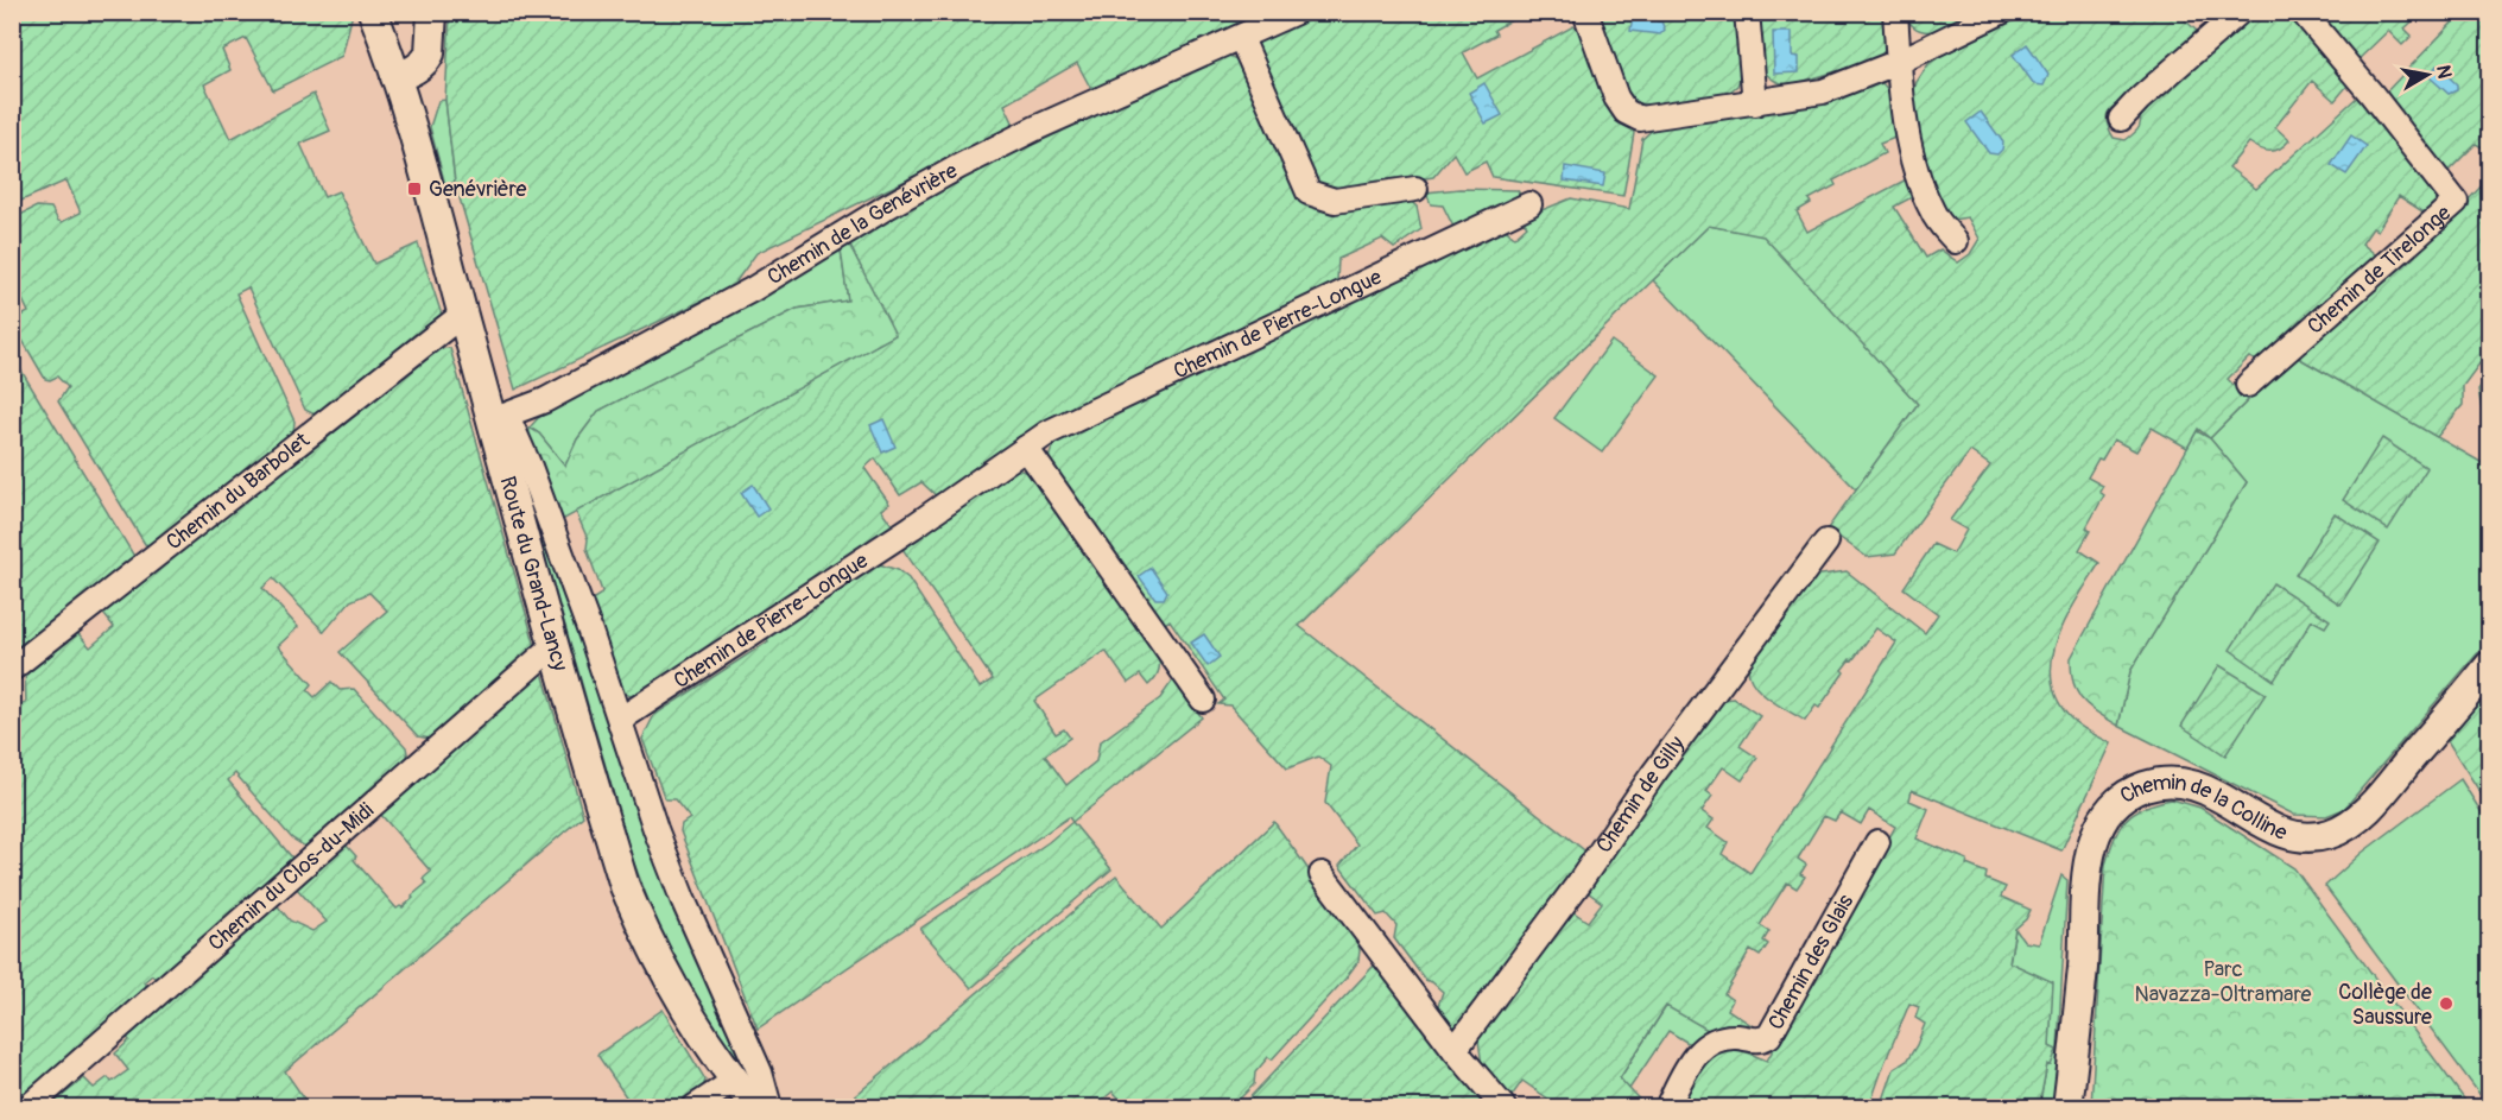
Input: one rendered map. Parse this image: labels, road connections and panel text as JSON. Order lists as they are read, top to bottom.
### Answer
{
  "streets": {
    "street": [
      "Chemin de la Genévrière",
      "Chemin de Tirelonge",
      "Chemin de Pierre-Longue",
      "Chemin du Barbolet",
      "Route du Grand-Lancy",
      "Chemin de Gilly",
      "Chemin de la Colline",
      "Chemin du Clos-du-Midi",
      "Chemin des Glais"
    ]
  },
  "crossings": [
    ["Chemin de la Genévrière", "Route du Grand-Lancy"],
    ["Chemin de Pierre-Longue", "Route du Grand-Lancy"],
    ["Chemin du Barbolet", "Route du Grand-Lancy"],
    ["Route du Grand-Lancy", "Chemin du Clos-du-Midi"]
  ],
  "parks": ["Parc Navazza-Oltramare"],
  "places": {
    "transit": ["Genévrière"],
    "other": ["Collège de Saussure"]
  },
  "north": "right"
}
